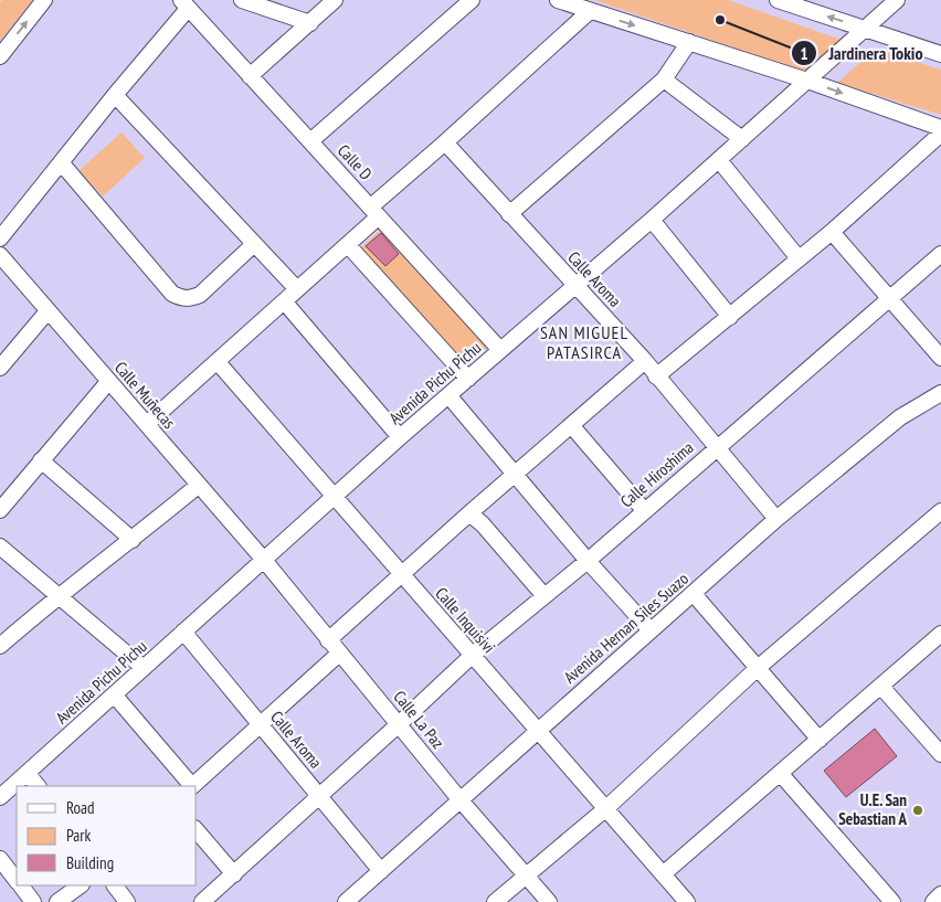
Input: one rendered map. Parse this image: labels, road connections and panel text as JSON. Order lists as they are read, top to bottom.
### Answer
{
  "streets": {
    "street": [
      "Calle D",
      "Calle Aroma",
      "Avenida Pichu Pichu",
      "Calle Muñecas",
      "Calle Hiroshima",
      "Calle Inquisivi",
      "Avenida Hernan Siles Suazo",
      "Calle La Paz"
    ]
  },
  "crossings": [
    ["Calle D", "Avenida Pichu Pichu"],
    ["Calle Aroma", "Avenida Pichu Pichu"],
    ["Calle Aroma", "Calle Hiroshima"],
    ["Calle Aroma", "Avenida Hernan Siles Suazo"],
    ["Avenida Pichu Pichu", "Calle Muñecas"],
    ["Avenida Pichu Pichu", "Calle Inquisivi"],
    ["Avenida Pichu Pichu", "Calle La Paz"],
    ["Calle Muñecas", "Calle La Paz"],
    ["Calle Hiroshima", "Calle Inquisivi"],
    ["Calle Hiroshima", "Calle La Paz"],
    ["Calle Inquisivi", "Avenida Hernan Siles Suazo"],
    ["Avenida Hernan Siles Suazo", "Calle La Paz"]
  ],
  "districts": ["SAN MIGUEL PATASIRCA"],
  "places": ["Jardinera Tokio", "U.E. San Sebastian A"],
  "legend": ["Road", "Park", "Building"]
}
